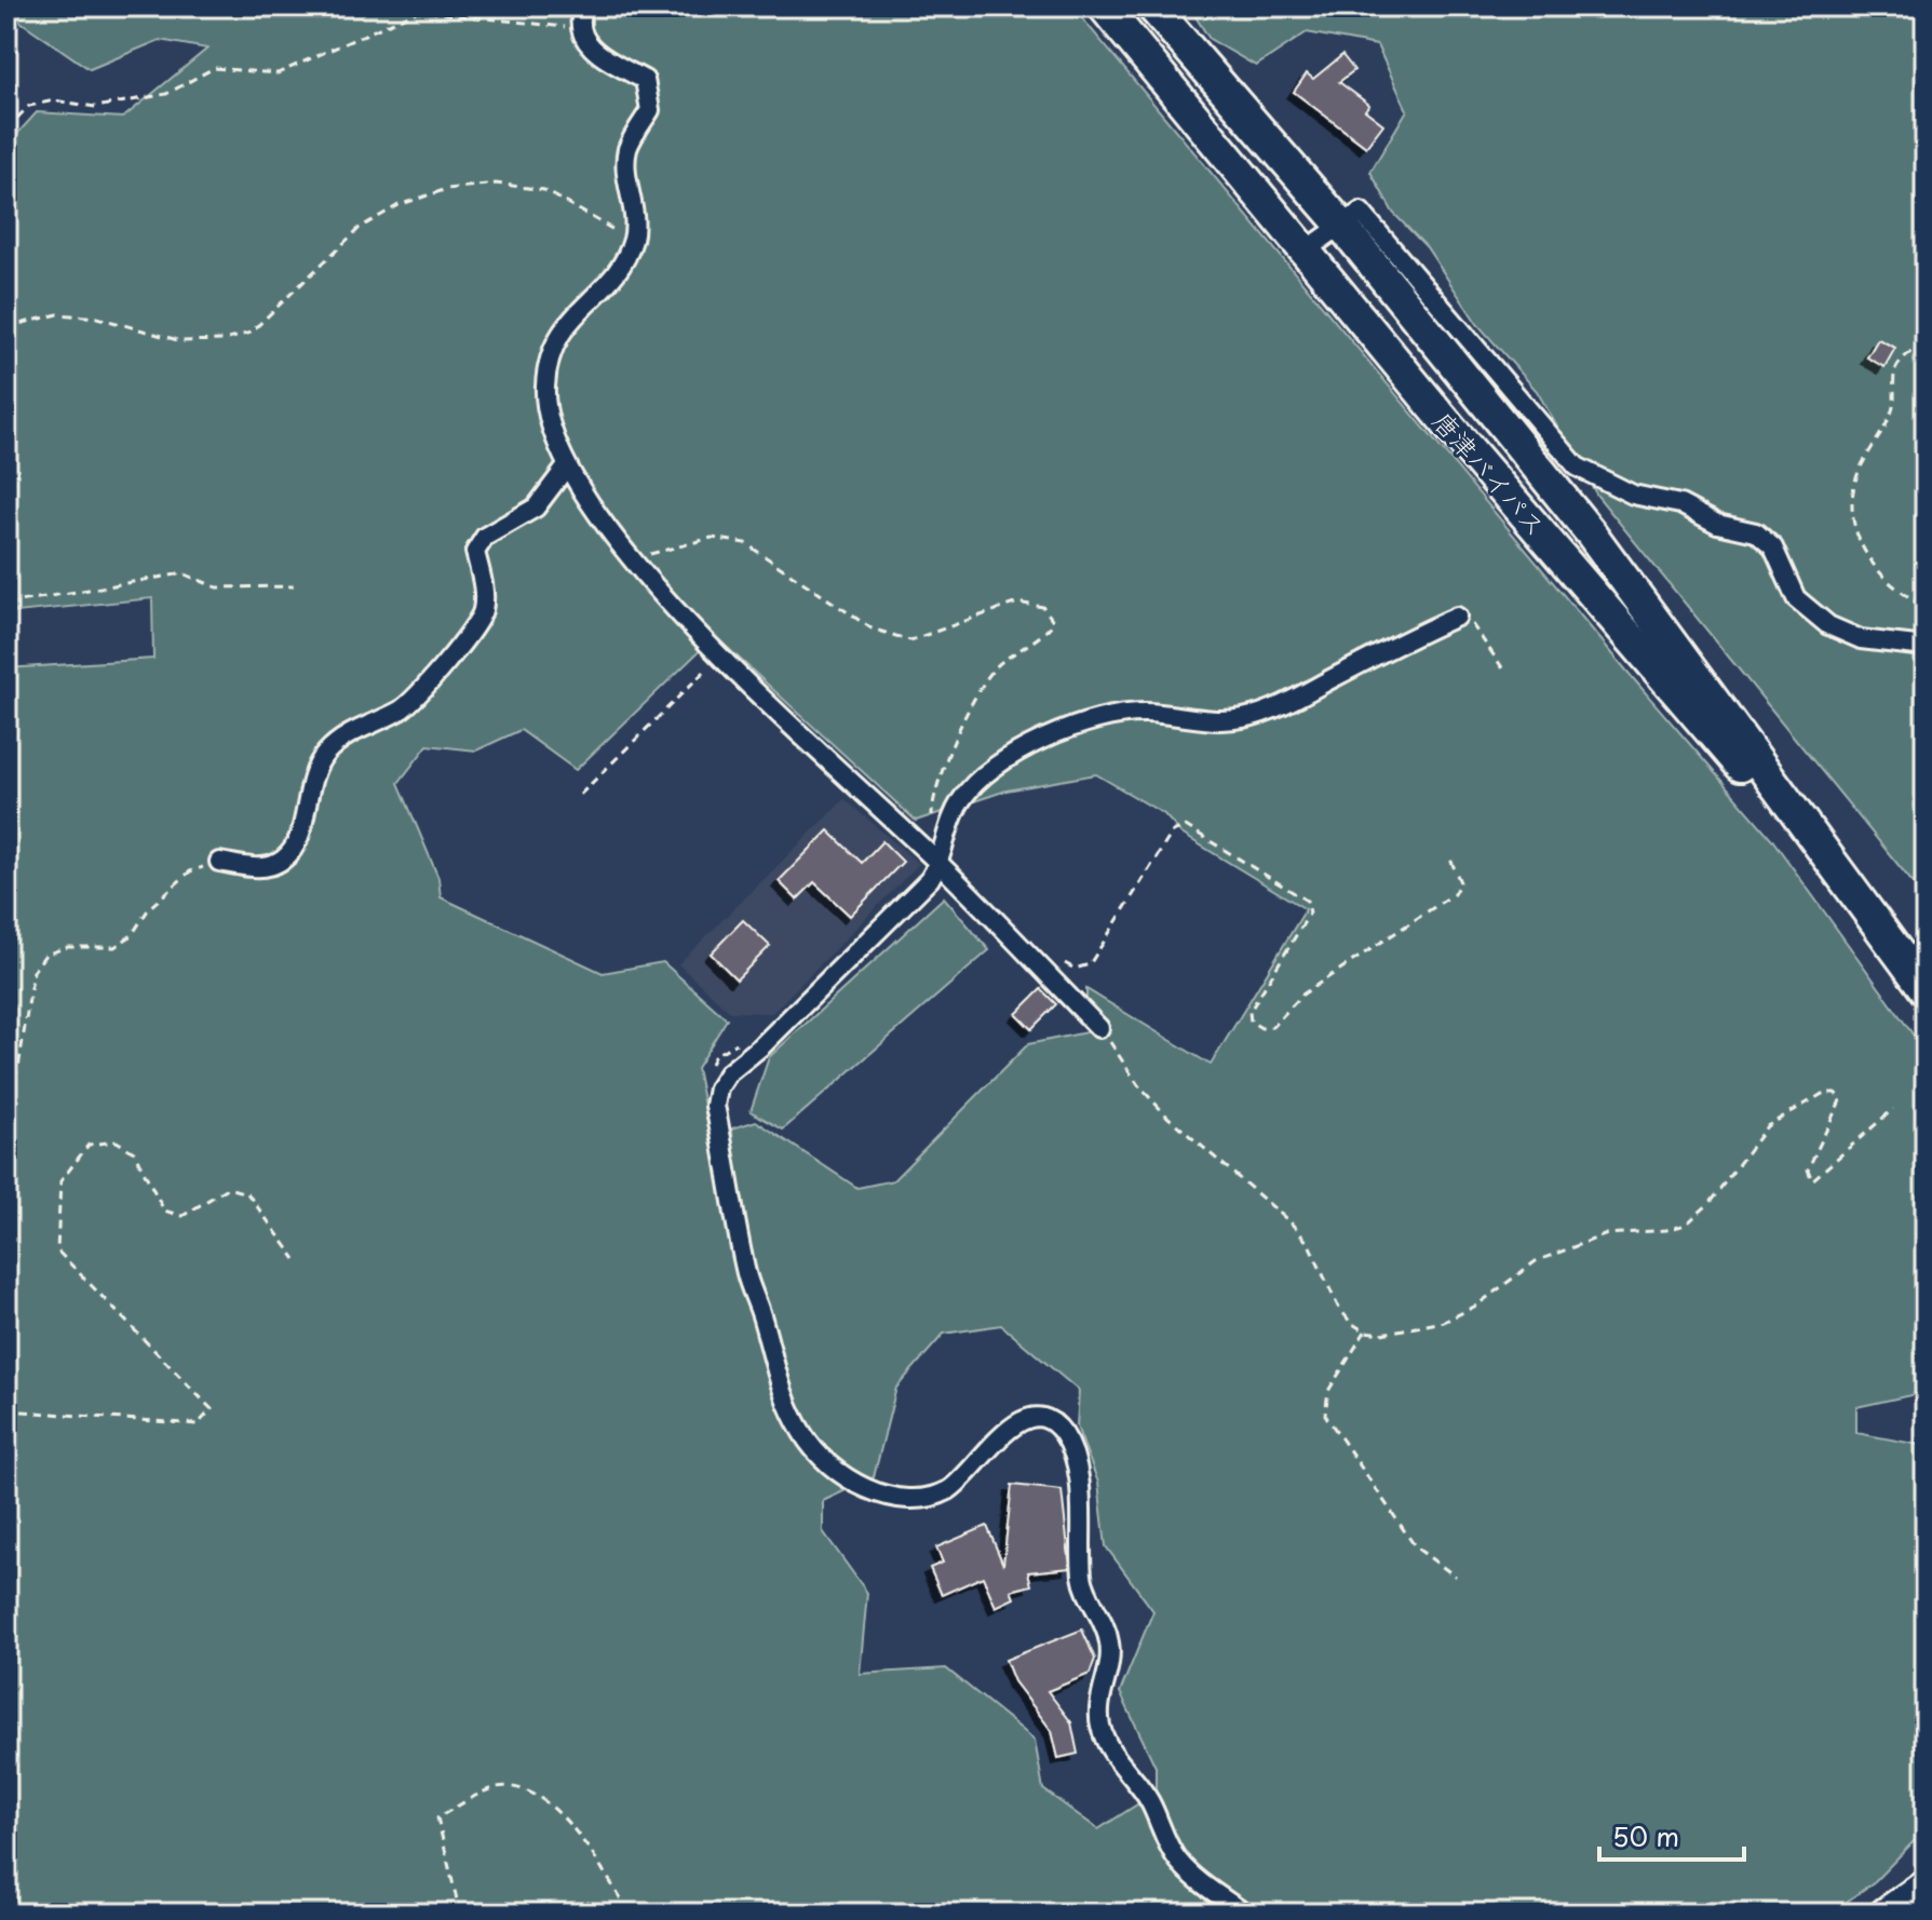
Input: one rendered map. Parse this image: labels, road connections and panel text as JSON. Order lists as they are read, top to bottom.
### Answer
{
  "streets": {
    "highway": ["唐津バイパス"]
  },
  "scale_bar": "50 m"
}
